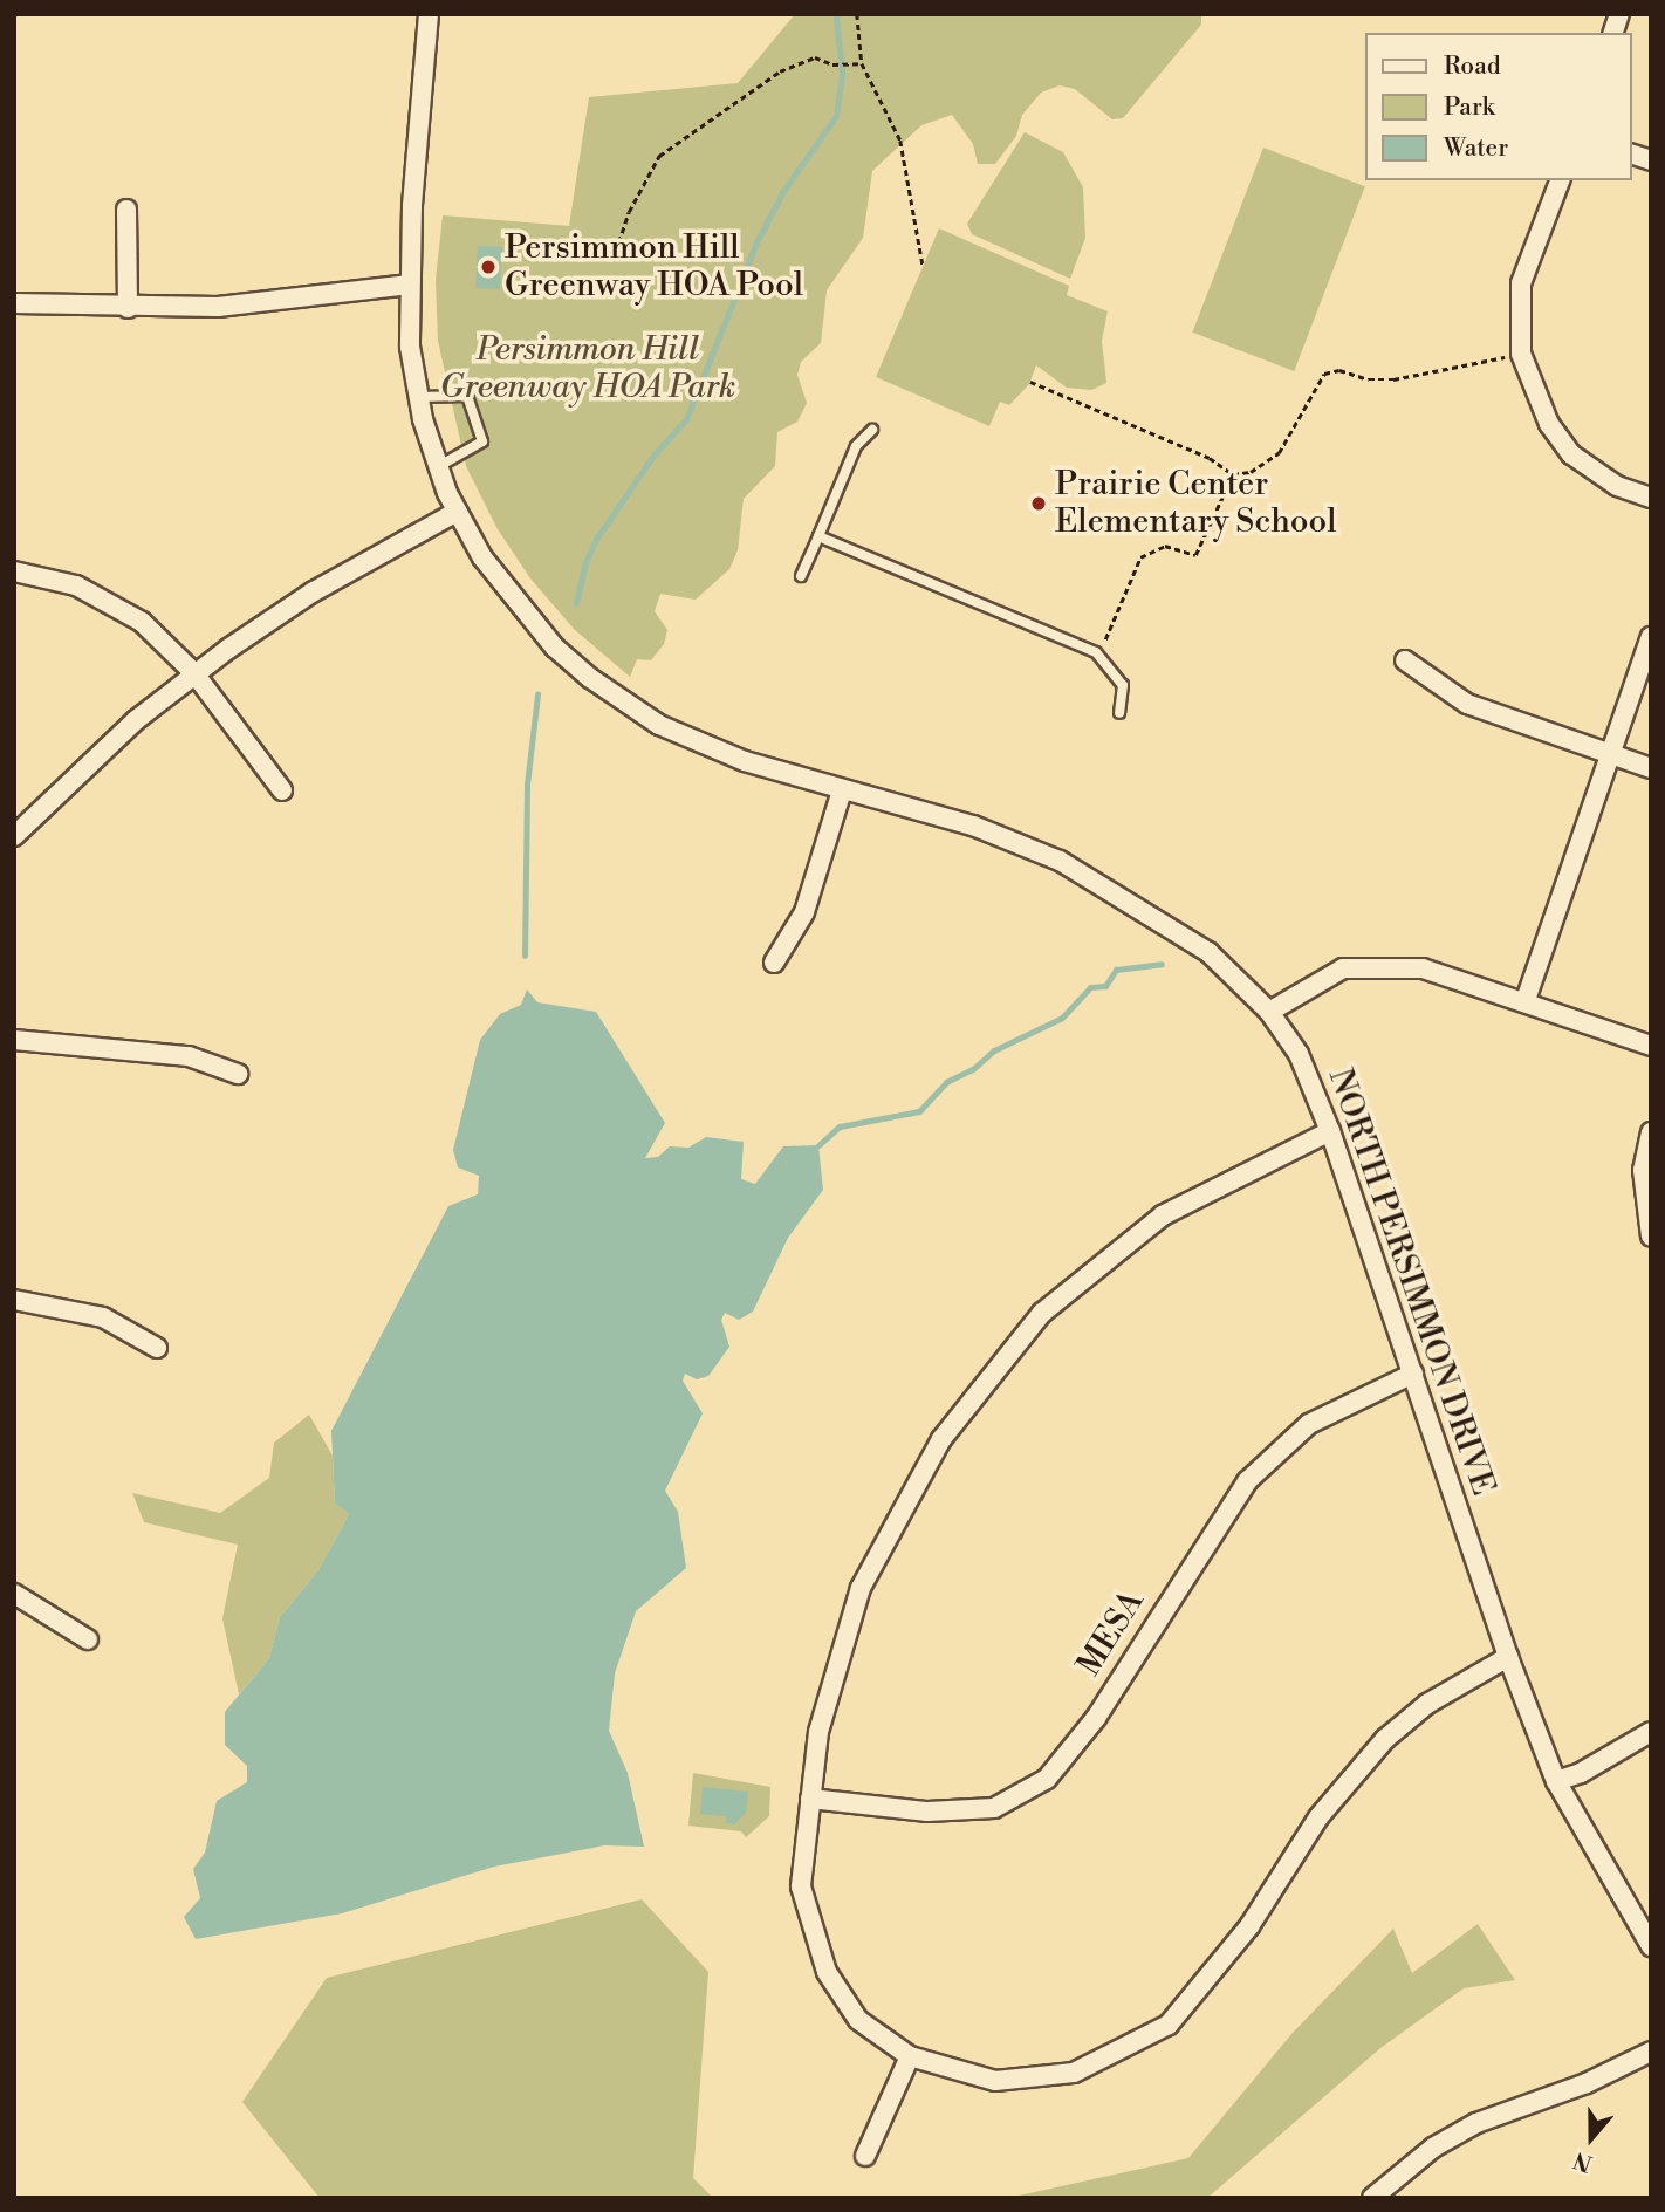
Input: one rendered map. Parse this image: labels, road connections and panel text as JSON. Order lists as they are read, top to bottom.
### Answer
{
  "streets": {
    "street": ["NORTH PERSIMMON DRIVE", "MESA"]
  },
  "crossings": [
    ["NORTH PERSIMMON DRIVE", "MESA"]
  ],
  "parks": ["Persimmon Hill Greenway HOA Park"],
  "places": ["Persimmon Hill Greenway HOA Pool", "Prairie Center Elementary School"],
  "legend": ["Road", "Park", "Water"],
  "north": "bottom"
}
